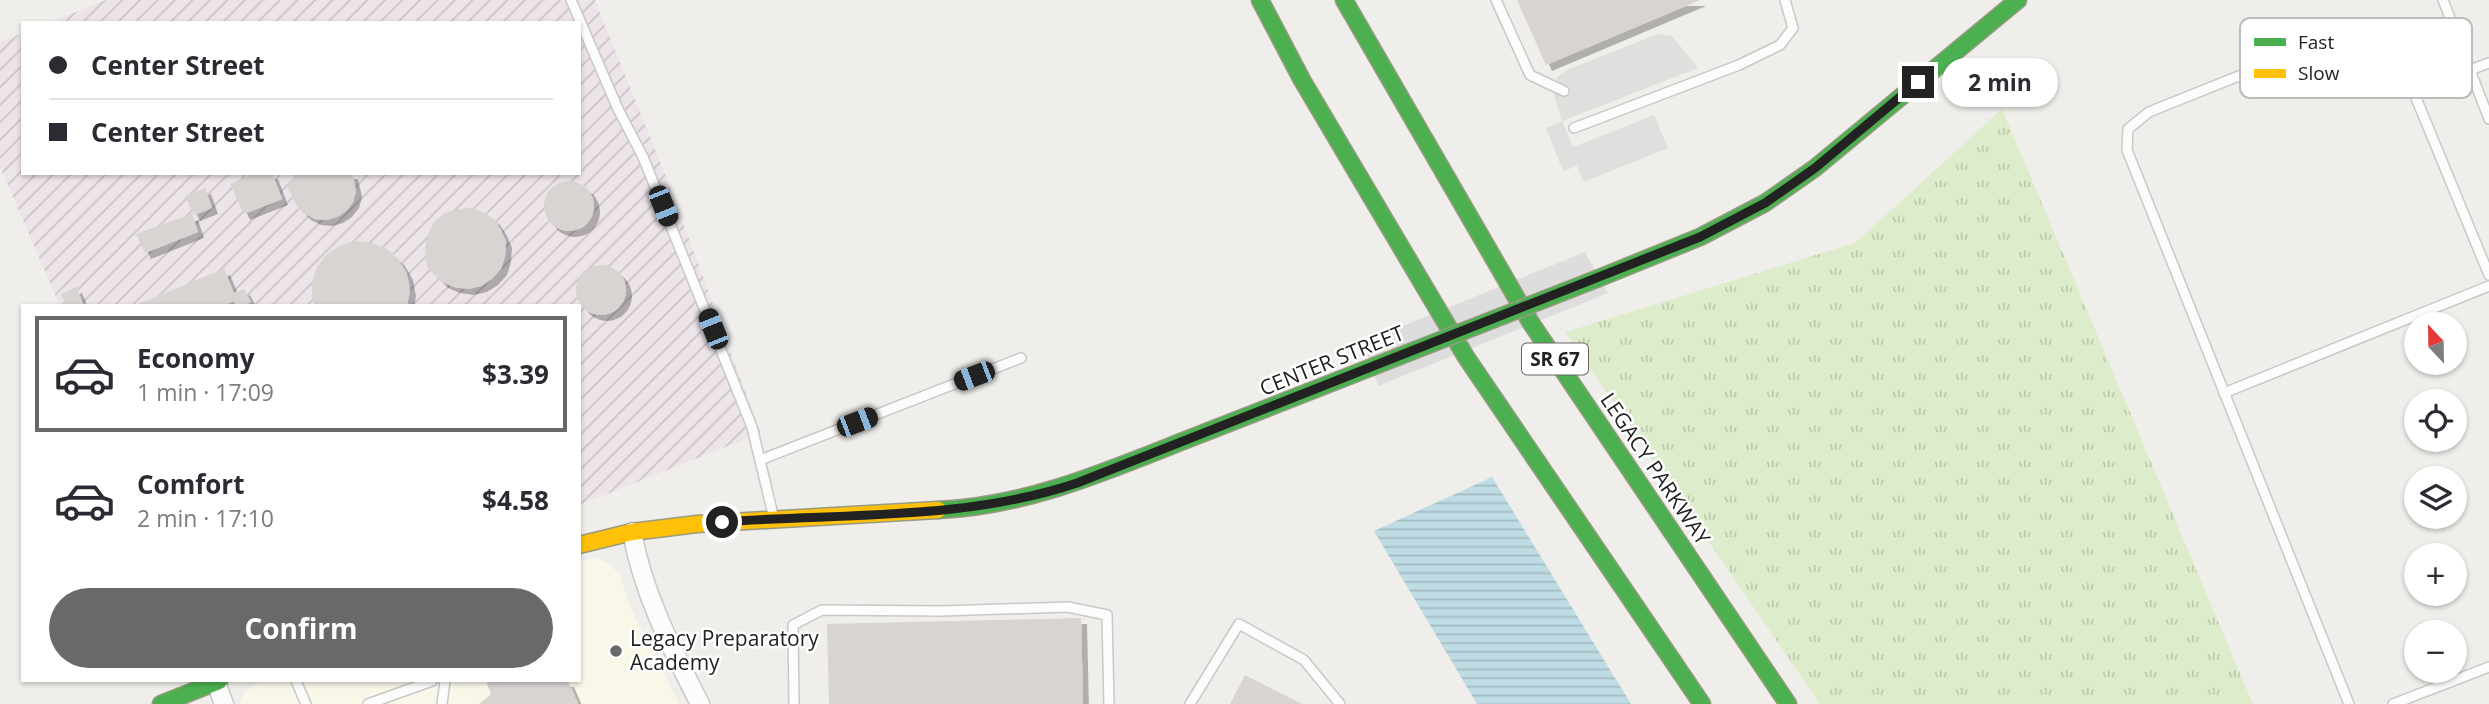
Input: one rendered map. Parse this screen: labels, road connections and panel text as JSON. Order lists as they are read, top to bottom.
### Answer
{
  "streets": {
    "main road": ["SR 67", "CENTER STREET", "LEGACY PARKWAY"]
  },
  "places": ["Legacy Preparatory Academy"],
  "legend": ["Fast", "Slow"],
  "north": "top",
  "page": {
    "banner": ["Center Street", "Center Street"],
    "bubble": "2 min",
    "map_buttons": ["+", "−"],
    "list": [
      {
        "name": "Economy",
        "note": "1 min · 17:09",
        "value": "$3.39"
      },
      {
        "name": "Comfort",
        "note": "2 min · 17:10",
        "value": "$4.58"
      }
    ],
    "buttons": "Confirm"
  }
}
